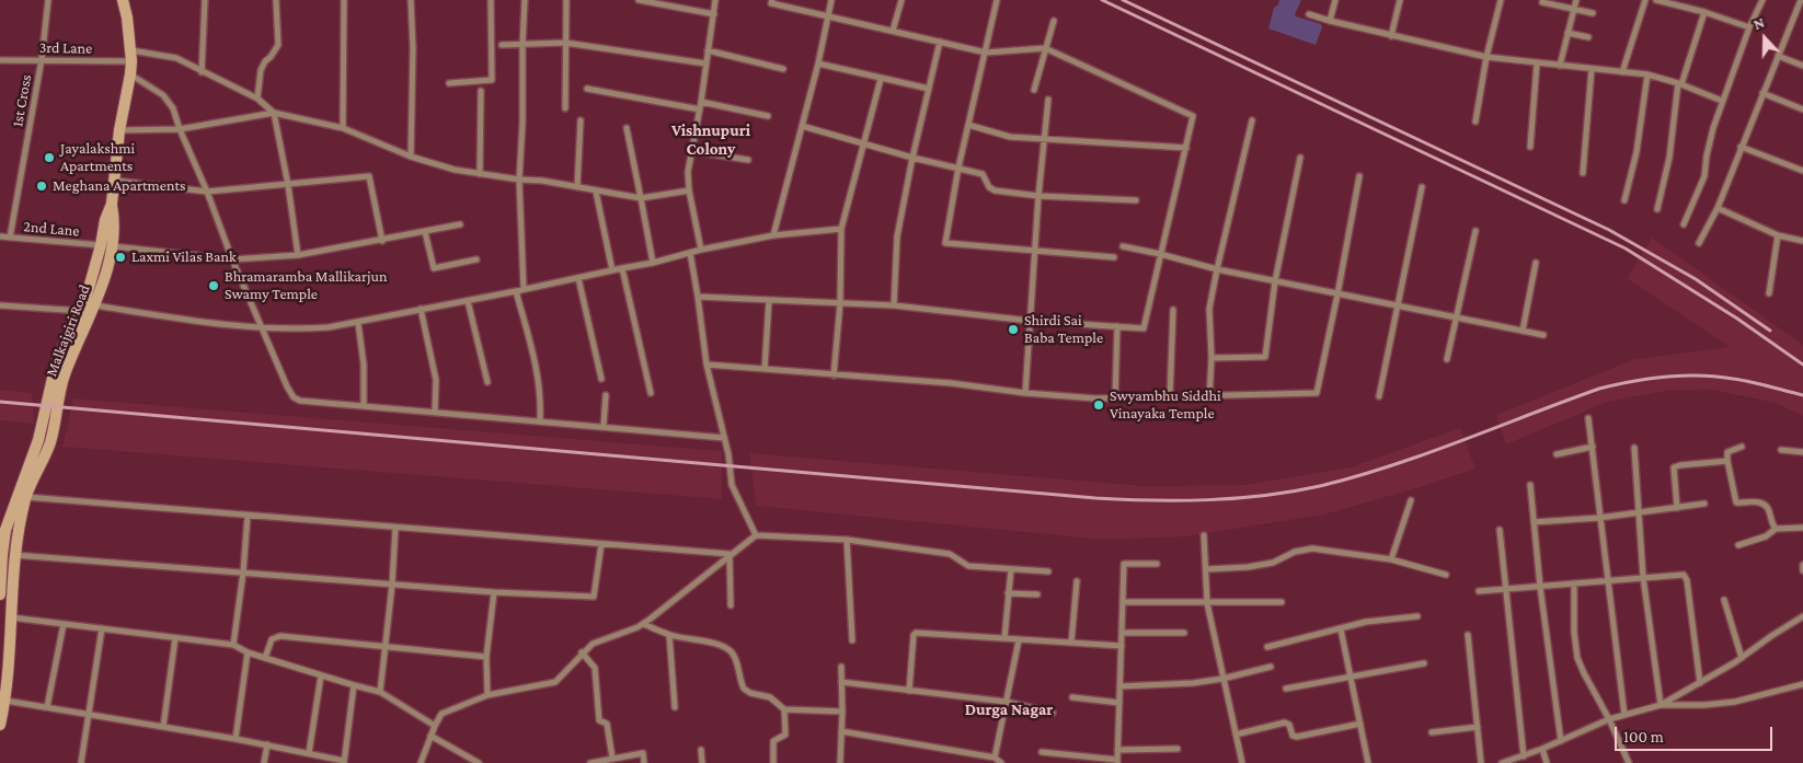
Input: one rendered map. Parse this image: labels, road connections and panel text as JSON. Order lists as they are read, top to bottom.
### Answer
{
  "streets": {
    "main road": ["Malkajgiri Road"],
    "street": ["3rd Lane", "1st Cross", "2nd Lane"]
  },
  "crossings": [
    ["3rd Lane", "1st Cross"],
    ["3rd Lane", "Malkajgiri Road"],
    ["1st Cross", "2nd Lane"],
    ["2nd Lane", "Malkajgiri Road"]
  ],
  "districts": ["Vishnupuri Colony", "Durga Nagar"],
  "places": [
    "Jayalakshmi Apartments",
    "Meghana Apartments",
    "Laxmi Vilas Bank",
    "Bhramaramba Mallikarjun Swamy Temple",
    "Shirdi Sai Baba Temple",
    "Swyambhu Siddhi Vinayaka Temple"
  ],
  "scale_bar": "100 m",
  "north": "top"
}
